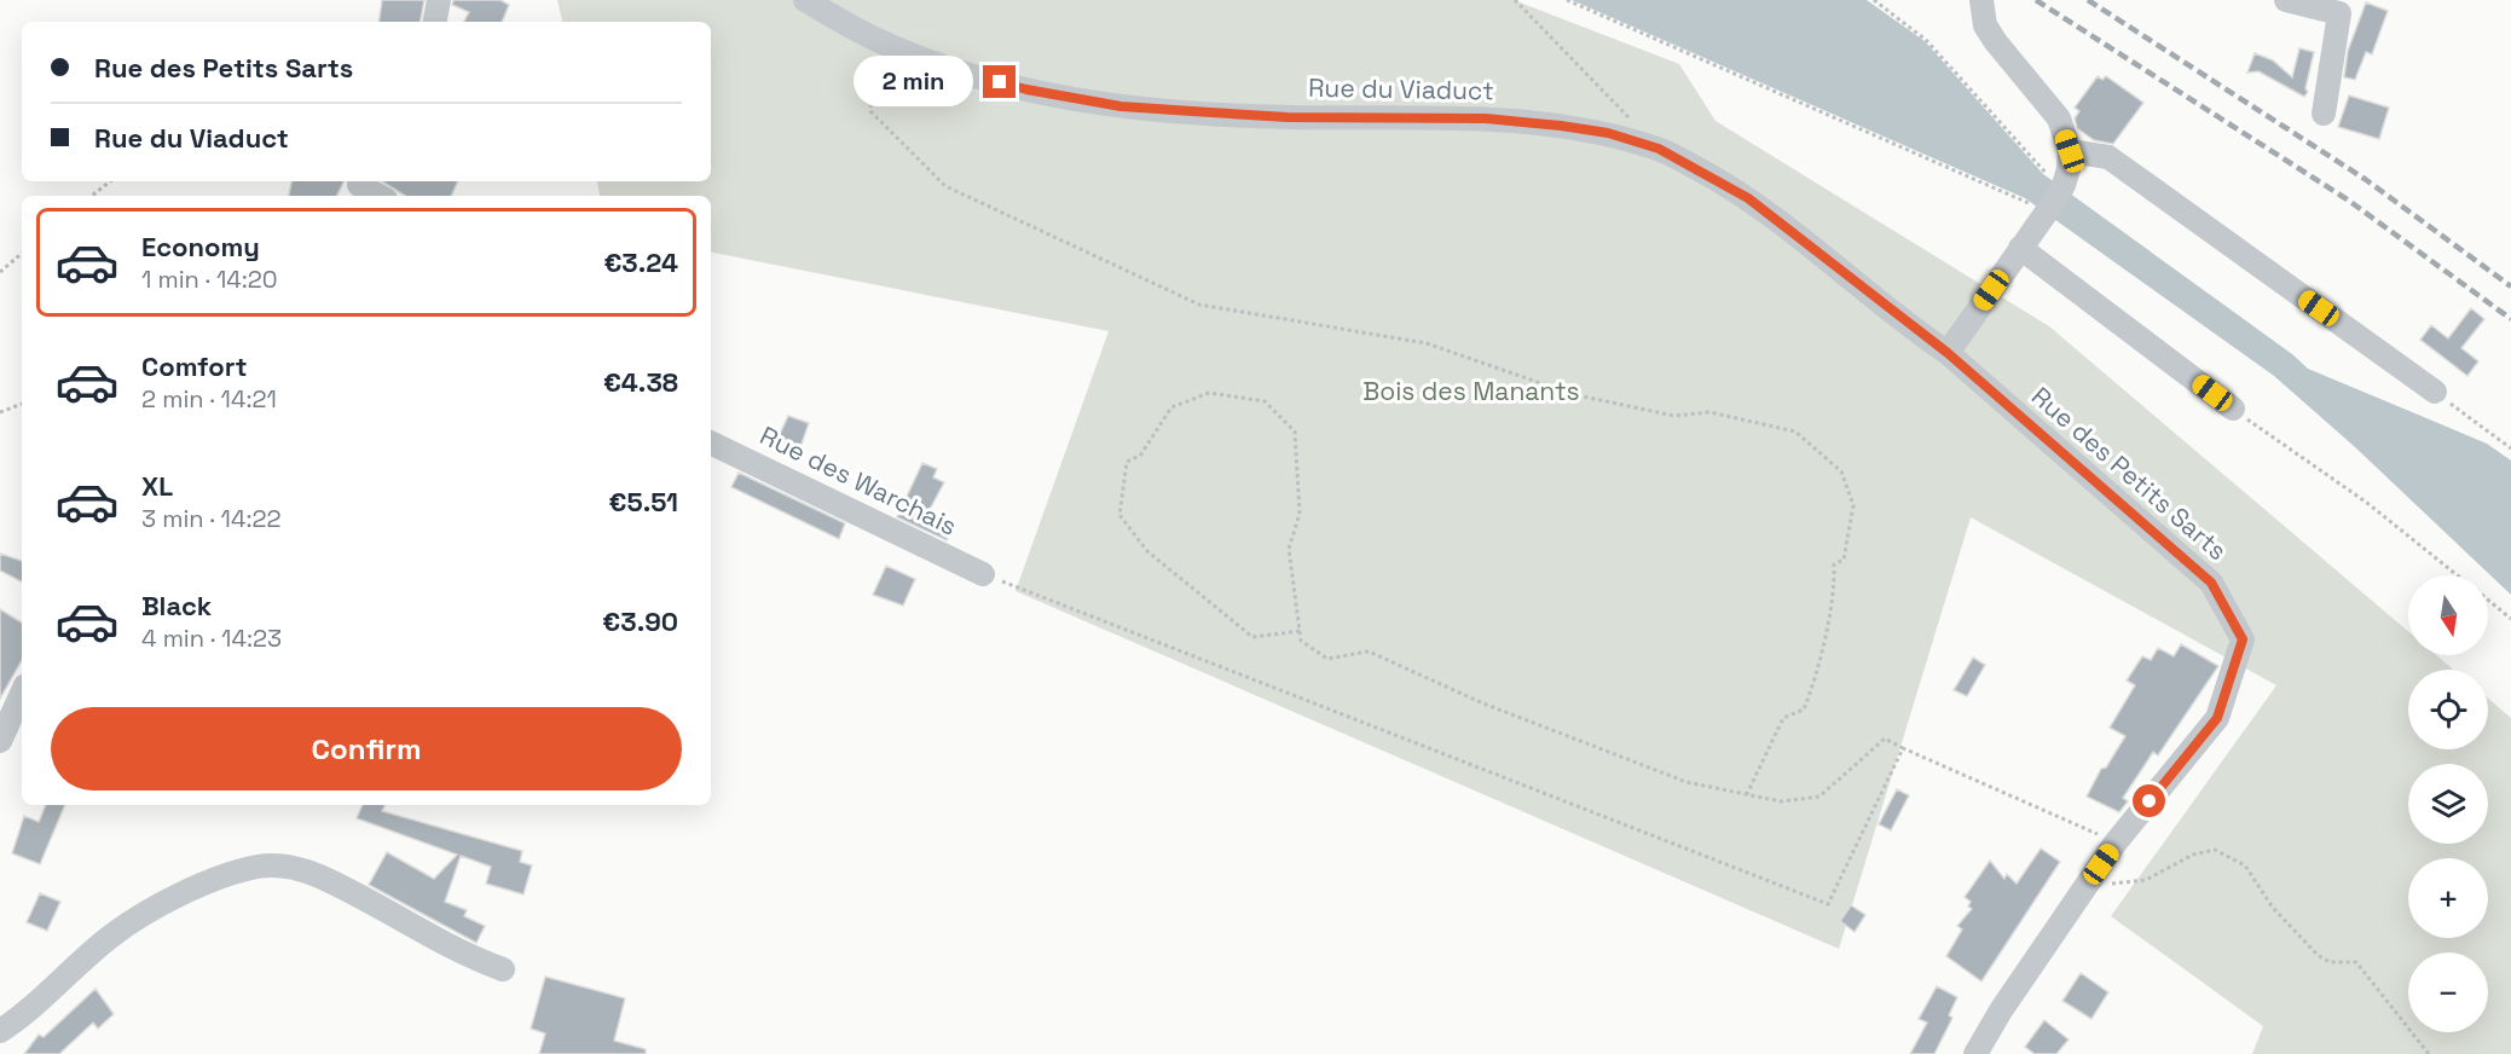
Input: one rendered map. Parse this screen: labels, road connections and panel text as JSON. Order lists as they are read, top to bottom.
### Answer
{
  "streets": {
    "street": ["Rue du Viaduct", "Rue des Petits Sarts", "Rue des Warchais"]
  },
  "crossings": [
    ["Rue du Viaduct", "Rue des Petits Sarts"]
  ],
  "parks": ["Bois des Manants"],
  "north": "bottom",
  "page": {
    "banner": ["Rue des Petits Sarts", "Rue du Viaduct"],
    "bubble": "2 min",
    "list": [
      {
        "name": "Economy",
        "note": "1 min · 14:20",
        "value": "€3.24"
      },
      {
        "name": "Comfort",
        "note": "2 min · 14:21",
        "value": "€4.38"
      },
      {
        "name": "XL",
        "note": "3 min · 14:22",
        "value": "€5.51"
      },
      {
        "name": "Black",
        "note": "4 min · 14:23",
        "value": "€3.90"
      }
    ],
    "map_buttons": ["+", "−"],
    "buttons": "Confirm"
  }
}
